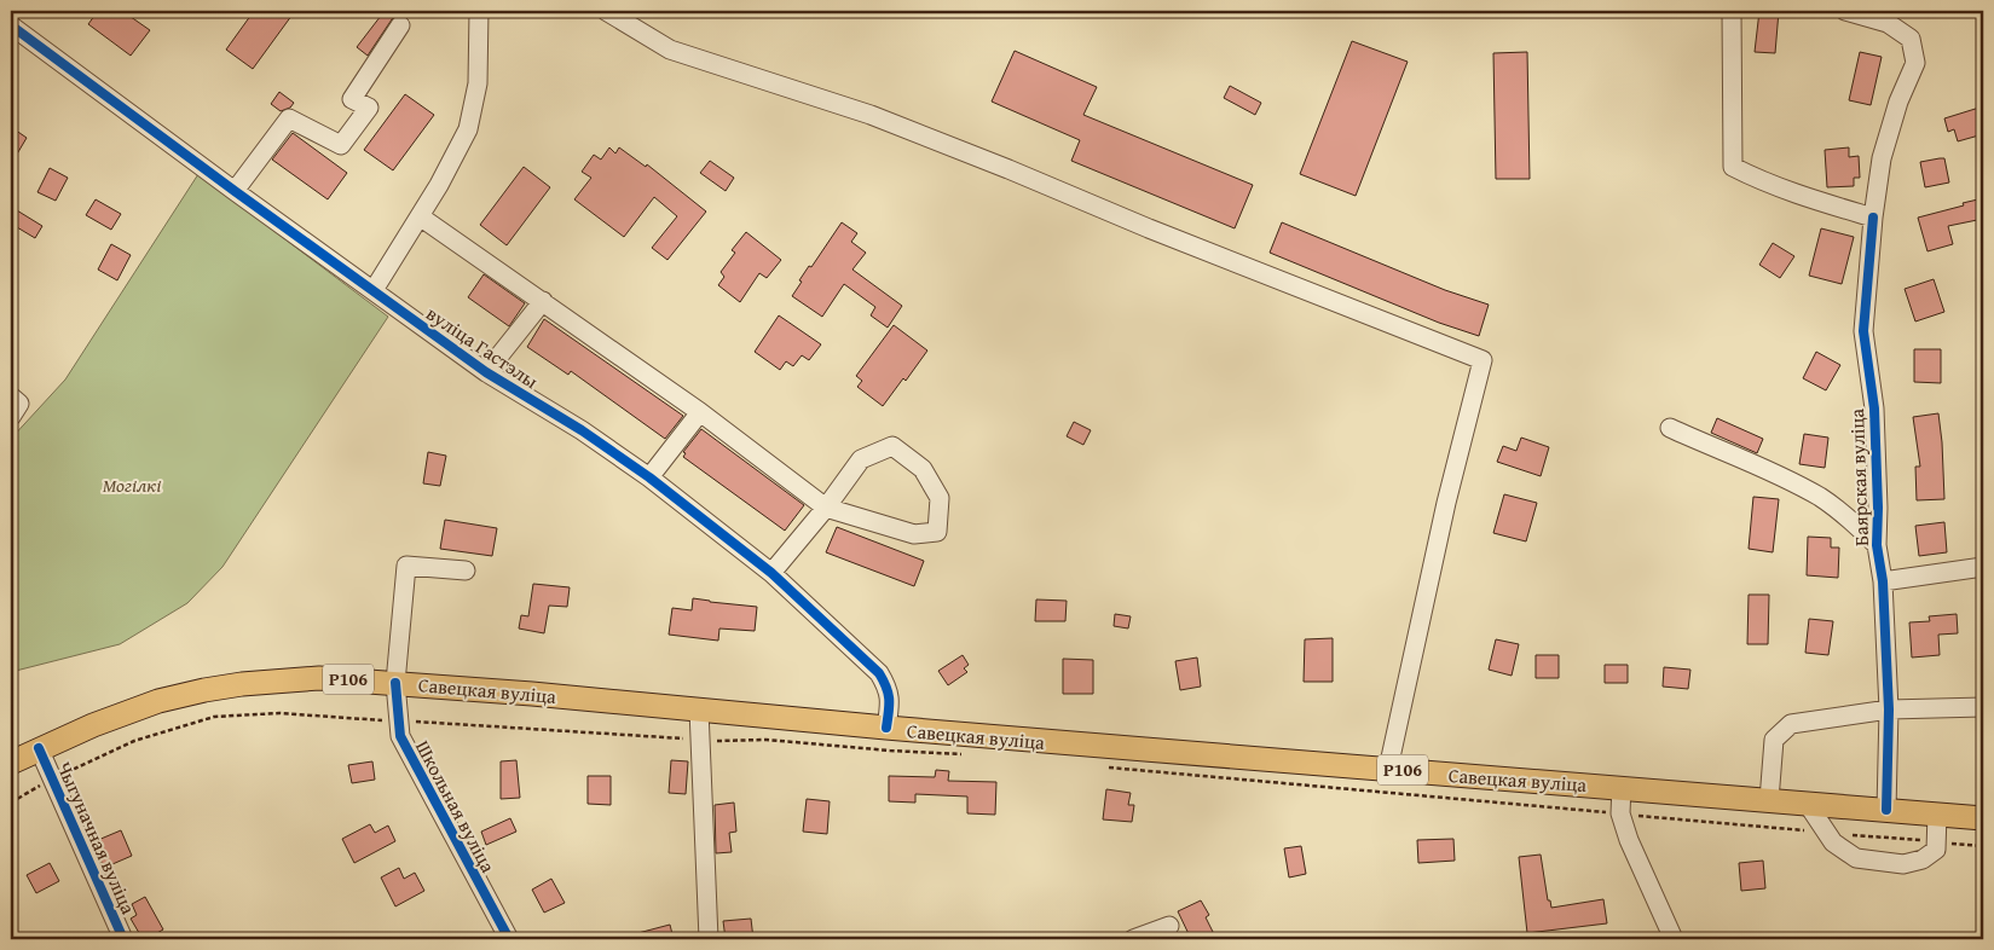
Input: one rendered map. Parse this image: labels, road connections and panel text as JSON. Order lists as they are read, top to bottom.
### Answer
{
  "streets": {
    "main road": ["Р106", "Савецкая вуліца"],
    "street": [
      "вуліца Гастэлы",
      "Баярская вуліца",
      "Школьная вуліца",
      "Чыгуначная вуліца"
    ]
  },
  "crossings": [
    ["вуліца Гастэлы", "Савецкая вуліца"],
    ["Баярская вуліца", "Савецкая вуліца"],
    ["Р106", "Савецкая вуліца"],
    ["Савецкая вуліца", "Школьная вуліца"],
    ["Савецкая вуліца", "Чыгуначная вуліца"]
  ],
  "parks": ["Могілкі"]
}
